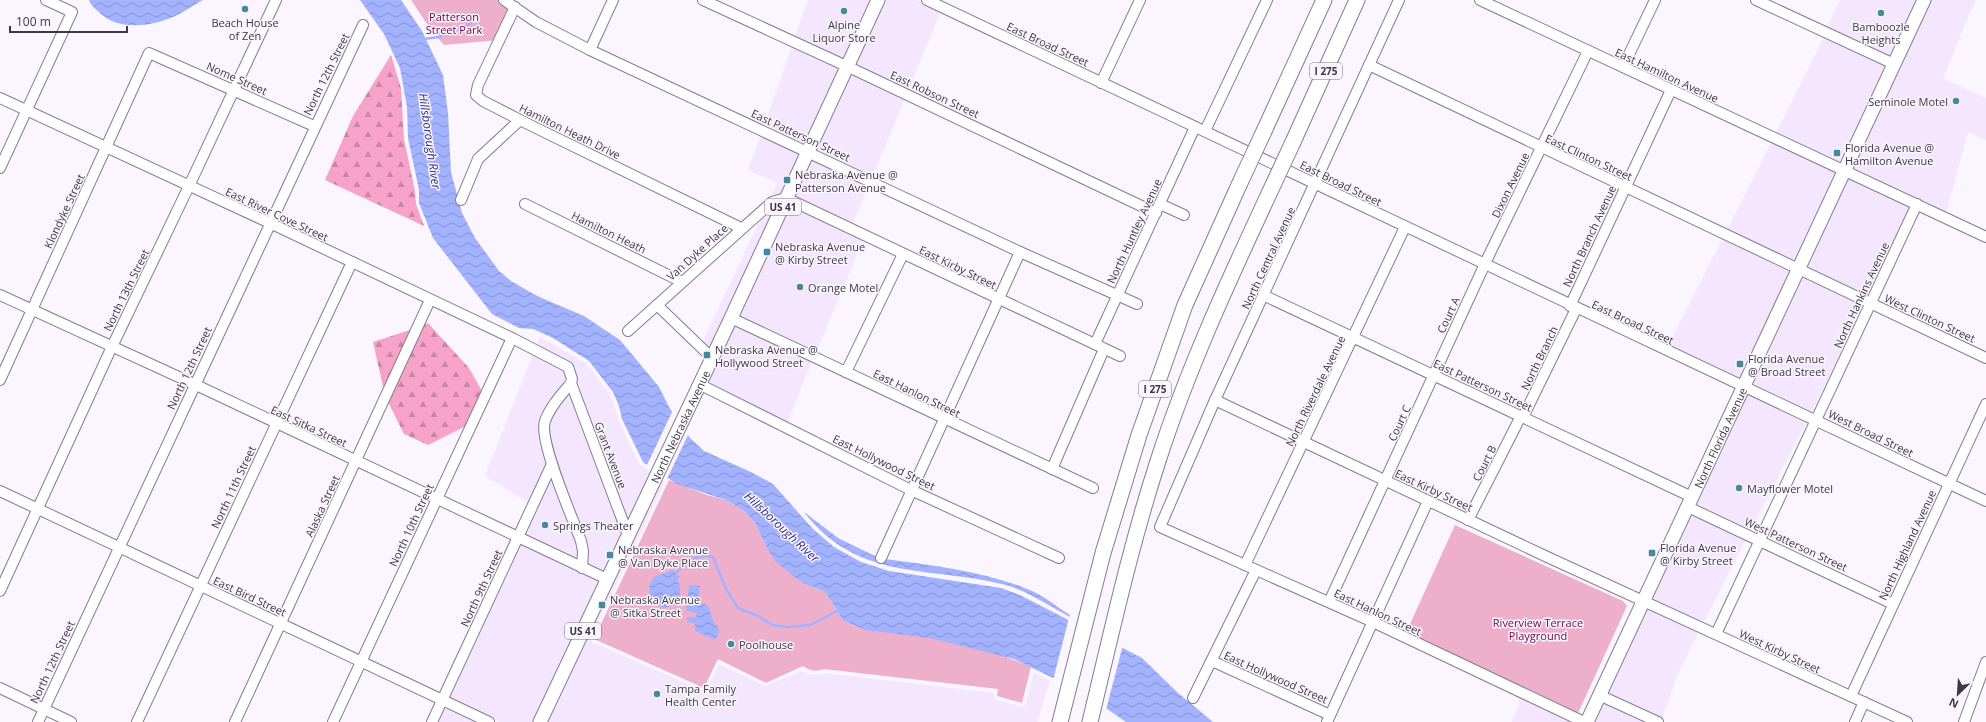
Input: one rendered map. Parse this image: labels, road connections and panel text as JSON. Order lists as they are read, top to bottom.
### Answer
{
  "streets": {
    "highway": ["I 275"],
    "main road": ["US 41", "North Nebraska Avenue", "North Florida Avenue"],
    "street": [
      "East Broad Street",
      "North 12th Street",
      "East Hamilton Avenue",
      "Nome Street",
      "East Robson Street",
      "Hamilton Heath Drive",
      "East Patterson Street",
      "East Clinton Street",
      "Dixon Avenue",
      "Klondyke Street",
      "East River Cove Street",
      "North Huntley Avenue",
      "Hamilton Heath",
      "North Branch Avenue",
      "Van Dyke Place",
      "North Central Avenue",
      "East Kirby Street",
      "North 13th Street",
      "North Hankins Avenue",
      "Court A",
      "West Clinton Street",
      "North Branch",
      "North Riverdale Avenue",
      "East Hanlon Street",
      "Court C",
      "East Sitka Street",
      "West Broad Street",
      "Grant Avenue",
      "East Hollywood Street",
      "Court B",
      "North 11th Street",
      "Alaska Street",
      "North 10th Street",
      "West Patterson Street",
      "North Highland Avenue",
      "North 9th Street",
      "East Bird Street",
      "West Kirby Street"
    ]
  },
  "crossings": [
    ["East Broad Street", "Dixon Avenue"],
    ["East Broad Street", "North Huntley Avenue"],
    ["East Broad Street", "North Branch Avenue"],
    ["East Broad Street", "North Central Avenue"],
    ["East Broad Street", "Court A"],
    ["East Broad Street", "North Branch"],
    ["East Broad Street", "North Riverdale Avenue"],
    ["East Broad Street", "West Broad Street"],
    ["East Broad Street", "North Florida Avenue"],
    ["North 12th Street", "Nome Street"],
    ["North 12th Street", "East River Cove Street"],
    ["North 12th Street", "East Sitka Street"],
    ["North 12th Street", "East Bird Street"],
    ["East Hamilton Avenue", "Dixon Avenue"],
    ["East Hamilton Avenue", "North Branch Avenue"],
    ["East Hamilton Avenue", "North Hankins Avenue"],
    ["East Hamilton Avenue", "North Florida Avenue"],
    ["Nome Street", "Klondyke Street"],
    ["Nome Street", "North 13th Street"],
    ["East Robson Street", "North Huntley Avenue"],
    ["East Robson Street", "North Nebraska Avenue"],
    ["Hamilton Heath Drive", "East Patterson Street"],
    ["Hamilton Heath Drive", "Van Dyke Place"],
    ["East Patterson Street", "North Huntley Avenue"],
    ["East Patterson Street", "North Central Avenue"],
    ["East Patterson Street", "Court A"],
    ["East Patterson Street", "North Branch"],
    ["East Patterson Street", "North Riverdale Avenue"],
    ["East Patterson Street", "Court C"],
    ["East Patterson Street", "North Nebraska Avenue"],
    ["East Patterson Street", "North Florida Avenue"],
    ["East Patterson Street", "Court B"],
    ["East Patterson Street", "West Patterson Street"],
    ["East Clinton Street", "Dixon Avenue"],
    ["East Clinton Street", "North Branch Avenue"],
    ["East Clinton Street", "North Central Avenue"],
    ["East Clinton Street", "West Clinton Street"],
    ["East Clinton Street", "North Florida Avenue"],
    ["Dixon Avenue", "Court A"],
    ["Klondyke Street", "East River Cove Street"],
    ["Klondyke Street", "East Sitka Street"],
    ["East River Cove Street", "North 13th Street"],
    ["East River Cove Street", "Grant Avenue"],
    ["East River Cove Street", "North 11th Street"],
    ["East River Cove Street", "Alaska Street"],
    ["East River Cove Street", "North 10th Street"],
    ["North Huntley Avenue", "East Kirby Street"],
    ["Hamilton Heath", "Van Dyke Place"],
    ["North Branch Avenue", "North Branch"],
    ["Van Dyke Place", "East Kirby Street"],
    ["Van Dyke Place", "North Nebraska Avenue"],
    ["North Central Avenue", "East Kirby Street"],
    ["North Central Avenue", "East Hanlon Street"],
    ["East Kirby Street", "North Riverdale Avenue"],
    ["East Kirby Street", "Court C"],
    ["East Kirby Street", "North Nebraska Avenue"],
    ["East Kirby Street", "North Florida Avenue"],
    ["East Kirby Street", "Court B"],
    ["East Kirby Street", "West Kirby Street"],
    ["North 13th Street", "East Sitka Street"],
    ["North 13th Street", "East Bird Street"],
    ["North Hankins Avenue", "West Clinton Street"],
    ["North Hankins Avenue", "West Broad Street"],
    ["North Hankins Avenue", "West Patterson Street"],
    ["North Hankins Avenue", "West Kirby Street"],
    ["Court A", "Court C"],
    ["West Clinton Street", "North Florida Avenue"],
    ["North Branch", "Court B"],
    ["North Riverdale Avenue", "East Hanlon Street"],
    ["East Hanlon Street", "Court C"],
    ["East Hanlon Street", "North Nebraska Avenue"],
    ["East Hanlon Street", "North Florida Avenue"],
    ["East Sitka Street", "North Nebraska Avenue"],
    ["East Sitka Street", "North 11th Street"],
    ["East Sitka Street", "Alaska Street"],
    ["East Sitka Street", "North 10th Street"],
    ["East Sitka Street", "North 9th Street"],
    ["North Nebraska Avenue", "Grant Avenue"],
    ["North Nebraska Avenue", "East Hollywood Street"],
    ["West Broad Street", "North Florida Avenue"],
    ["West Broad Street", "North Highland Avenue"],
    ["North Florida Avenue", "West Patterson Street"],
    ["North Florida Avenue", "West Kirby Street"],
    ["North 11th Street", "East Bird Street"],
    ["Alaska Street", "East Bird Street"],
    ["North 10th Street", "East Bird Street"],
    ["West Patterson Street", "North Highland Avenue"],
    ["North Highland Avenue", "West Kirby Street"],
    ["North 9th Street", "East Bird Street"]
  ],
  "water": ["Hillsborough River"],
  "parks": ["Patterson Street Park", "Riverview Terrace Playground"],
  "places": {
    "other": [
      "Beach House of Zen",
      "Alpine Liquor Store",
      "Bamboozle Heights",
      "Seminole Motel",
      "Orange Motel",
      "Mayflower Motel",
      "Springs Theater",
      "Poolhouse",
      "Tampa Family Health Center"
    ],
    "transit": [
      "Florida Avenue @ Hamilton Avenue",
      "Nebraska Avenue @ Patterson Avenue",
      "Nebraska Avenue @ Kirby Street",
      "Nebraska Avenue @ Hollywood Street",
      "Florida Avenue @ Broad Street",
      "Florida Avenue @ Kirby Street",
      "Nebraska Avenue @ Van Dyke Place",
      "Nebraska Avenue @ Sitka Street"
    ]
  },
  "scale_bar": "100 m",
  "north": "bottom left"
}
